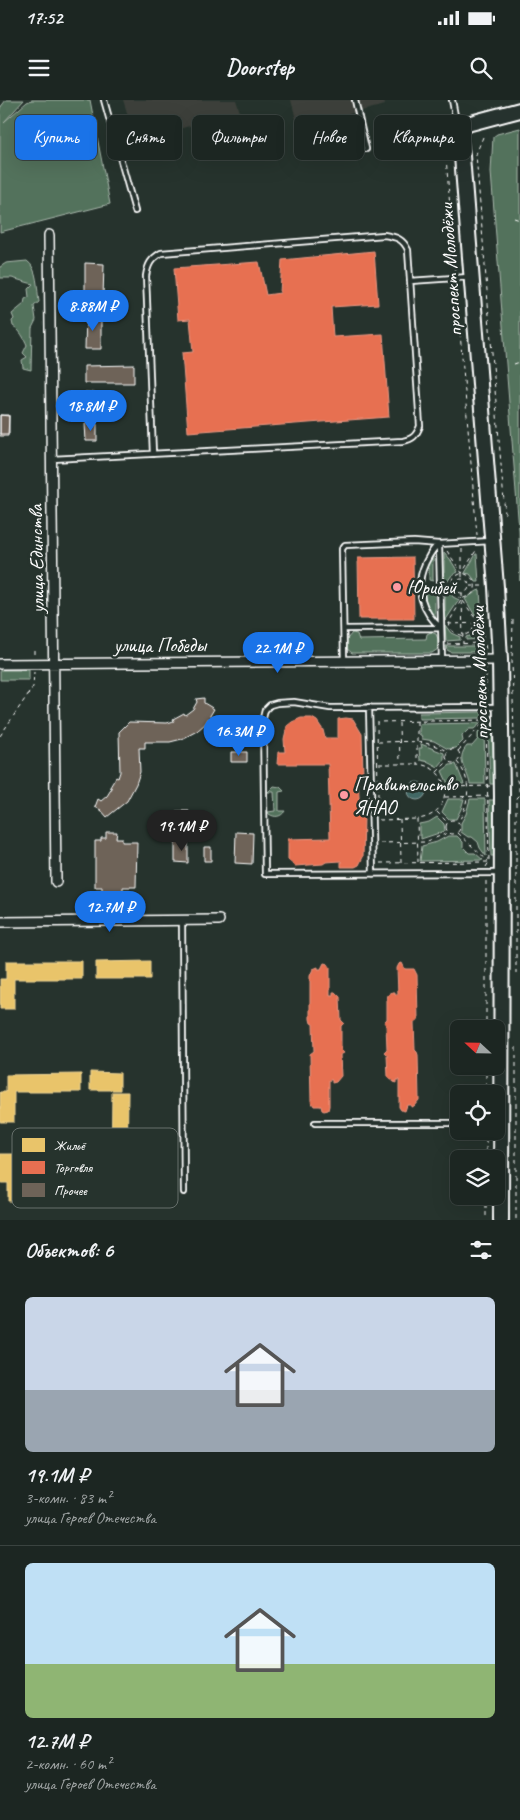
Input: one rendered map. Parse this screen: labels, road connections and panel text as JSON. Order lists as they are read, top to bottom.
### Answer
{
  "streets": {
    "street": ["проспект Молодёжи", "улица Единства", "улица Победы"]
  },
  "crossings": [
    ["проспект Молодёжи", "улица Победы"],
    ["улица Единства", "улица Победы"]
  ],
  "places": ["Юрибей", "Правительство ЯНАО"],
  "legend": ["Жильё", "Торговля", "Прочее"],
  "north": "left",
  "page": {
    "status": "17:52",
    "header": "Doorstep",
    "chip": [
      "Купить",
      "Снять",
      "Фильтры",
      "Новое",
      "Квартира"
    ],
    "price": [
      "8.88M ₽",
      "18.8M ₽",
      "22.1M ₽",
      "16.3M ₽",
      "19.1M ₽",
      "12.7M ₽"
    ],
    "heading": "Объектов: 6",
    "list": [
      {
        "name": "19.1M ₽",
        "note": "3-комн. · 83 m² · улица Героев Отечества"
      },
      {
        "name": "12.7M ₽",
        "note": "2-комн. · 60 m² · улица Героев Отечества"
      }
    ]
  }
}
